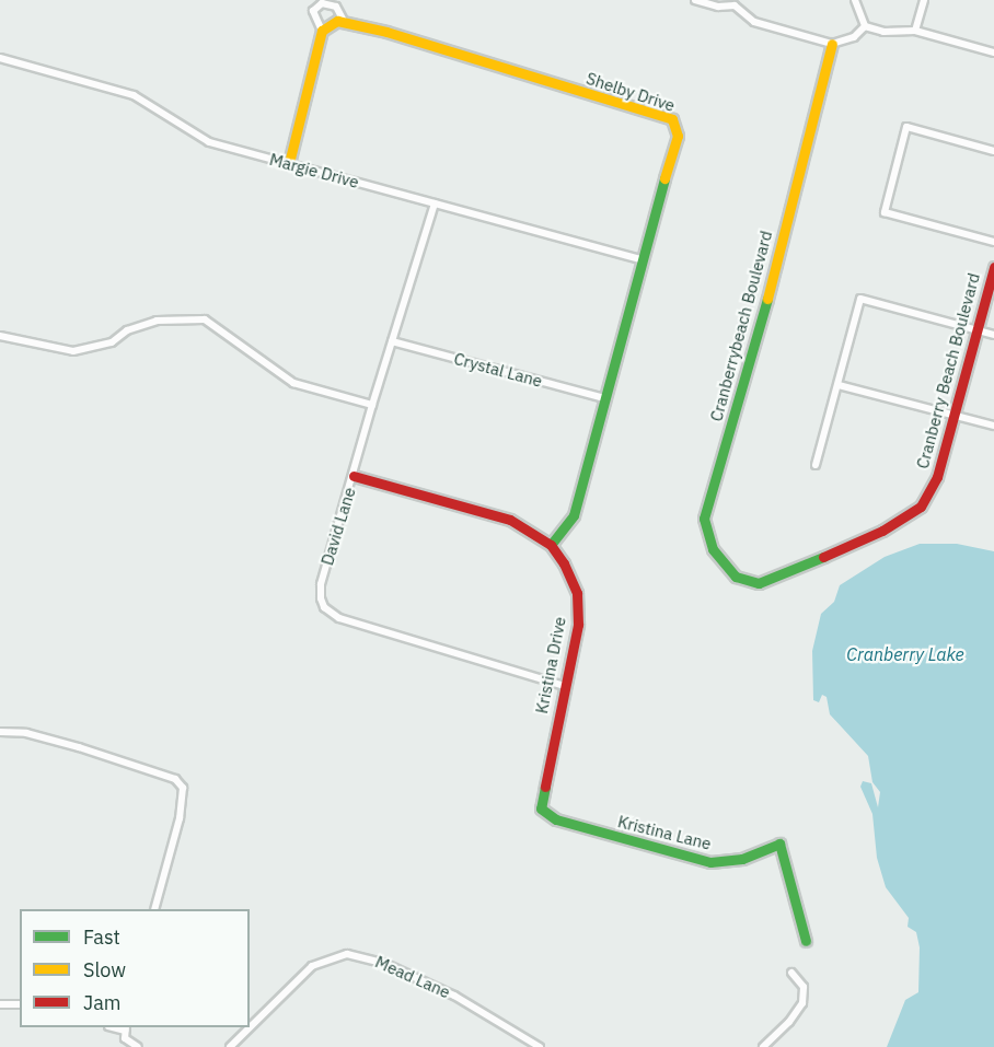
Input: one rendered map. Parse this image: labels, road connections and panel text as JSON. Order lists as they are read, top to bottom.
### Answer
{
  "streets": {
    "street": [
      "Shelby Drive",
      "Margie Drive",
      "Cranberrybeach Boulevard",
      "Crystal Lane",
      "Cranberry Beach Boulevard",
      "David Lane",
      "Kristina Drive",
      "Kristina Lane",
      "Mead Lane"
    ]
  },
  "crossings": [
    ["Shelby Drive", "Margie Drive"],
    ["Shelby Drive", "Crystal Lane"],
    ["Shelby Drive", "Kristina Drive"],
    ["Margie Drive", "David Lane"],
    ["Cranberrybeach Boulevard", "Cranberry Beach Boulevard"],
    ["Crystal Lane", "David Lane"],
    ["David Lane", "Kristina Drive"],
    ["Kristina Drive", "Kristina Lane"]
  ],
  "water": ["Cranberry Lake"],
  "legend": ["Fast", "Slow", "Jam"]
}
